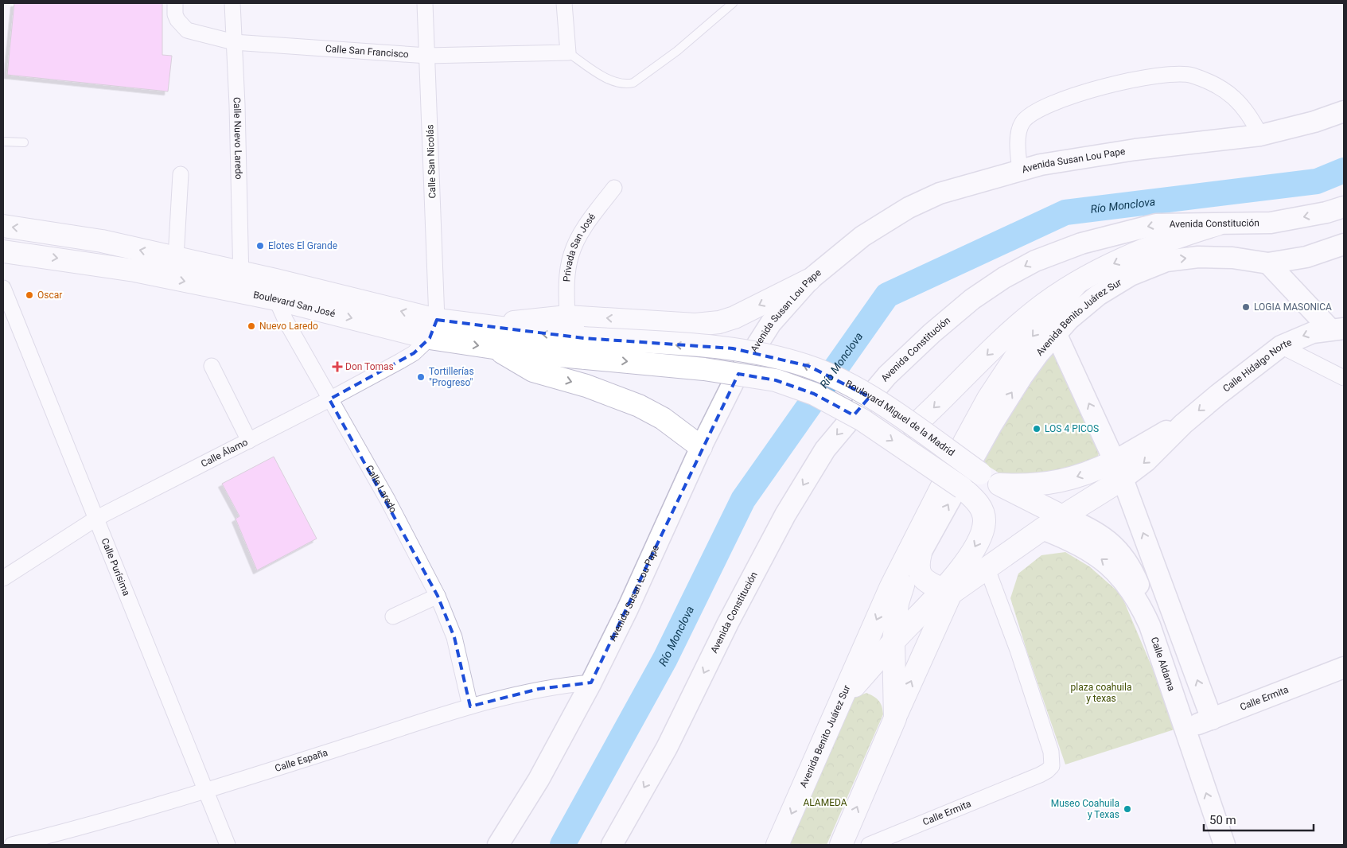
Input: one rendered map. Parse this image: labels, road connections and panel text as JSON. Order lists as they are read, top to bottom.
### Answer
{
  "streets": {
    "main road": ["Boulevard San José", "Avenida Benito Juárez Sur", "Boulevard Miguel de la Madrid"],
    "street": [
      "Calle San Francisco",
      "Calle Nuevo Laredo",
      "Avenida Susan Lou Pape",
      "Calle San Nicolás",
      "Avenida Constitución",
      "Privada San José",
      "Calle Hidalgo Norte",
      "Calle Álamo",
      "Calle Laredo",
      "Calle Purísima",
      "Calle Aldama",
      "Calle Ermita",
      "Calle España"
    ]
  },
  "crossings": [
    ["Calle San Francisco", "Calle Nuevo Laredo"],
    ["Calle San Francisco", "Calle San Nicolás"],
    ["Calle Nuevo Laredo", "Boulevard San José"],
    ["Avenida Susan Lou Pape", "Calle España"],
    ["Calle San Nicolás", "Boulevard San José"],
    ["Calle San Nicolás", "Calle Álamo"],
    ["Boulevard San José", "Avenida Benito Juárez Sur"],
    ["Boulevard San José", "Boulevard Miguel de la Madrid"],
    ["Boulevard San José", "Calle Álamo"],
    ["Boulevard San José", "Calle Laredo"],
    ["Avenida Benito Juárez Sur", "Boulevard Miguel de la Madrid"],
    ["Calle Álamo", "Calle Laredo"],
    ["Calle Álamo", "Calle Purísima"],
    ["Calle Laredo", "Calle España"],
    ["Calle Purísima", "Calle España"],
    ["Calle Aldama", "Calle Ermita"]
  ],
  "one_way": ["Avenida Constitución", "Calle Hidalgo Norte"],
  "water": ["Río Monclova"],
  "parks": ["plaza coahuila y texas", "ALAMEDA"],
  "places": {
    "other": [
      "Elotes El Grande",
      "Oscar",
      "LOGIA MASONICA",
      "Nuevo Laredo",
      "Tortillerías \"Progreso\"",
      "LOS 4 PICOS",
      "Museo Coahuila y Texas"
    ],
    "health": ["Don Tomas"]
  },
  "scale_bar": "50 m"
}
